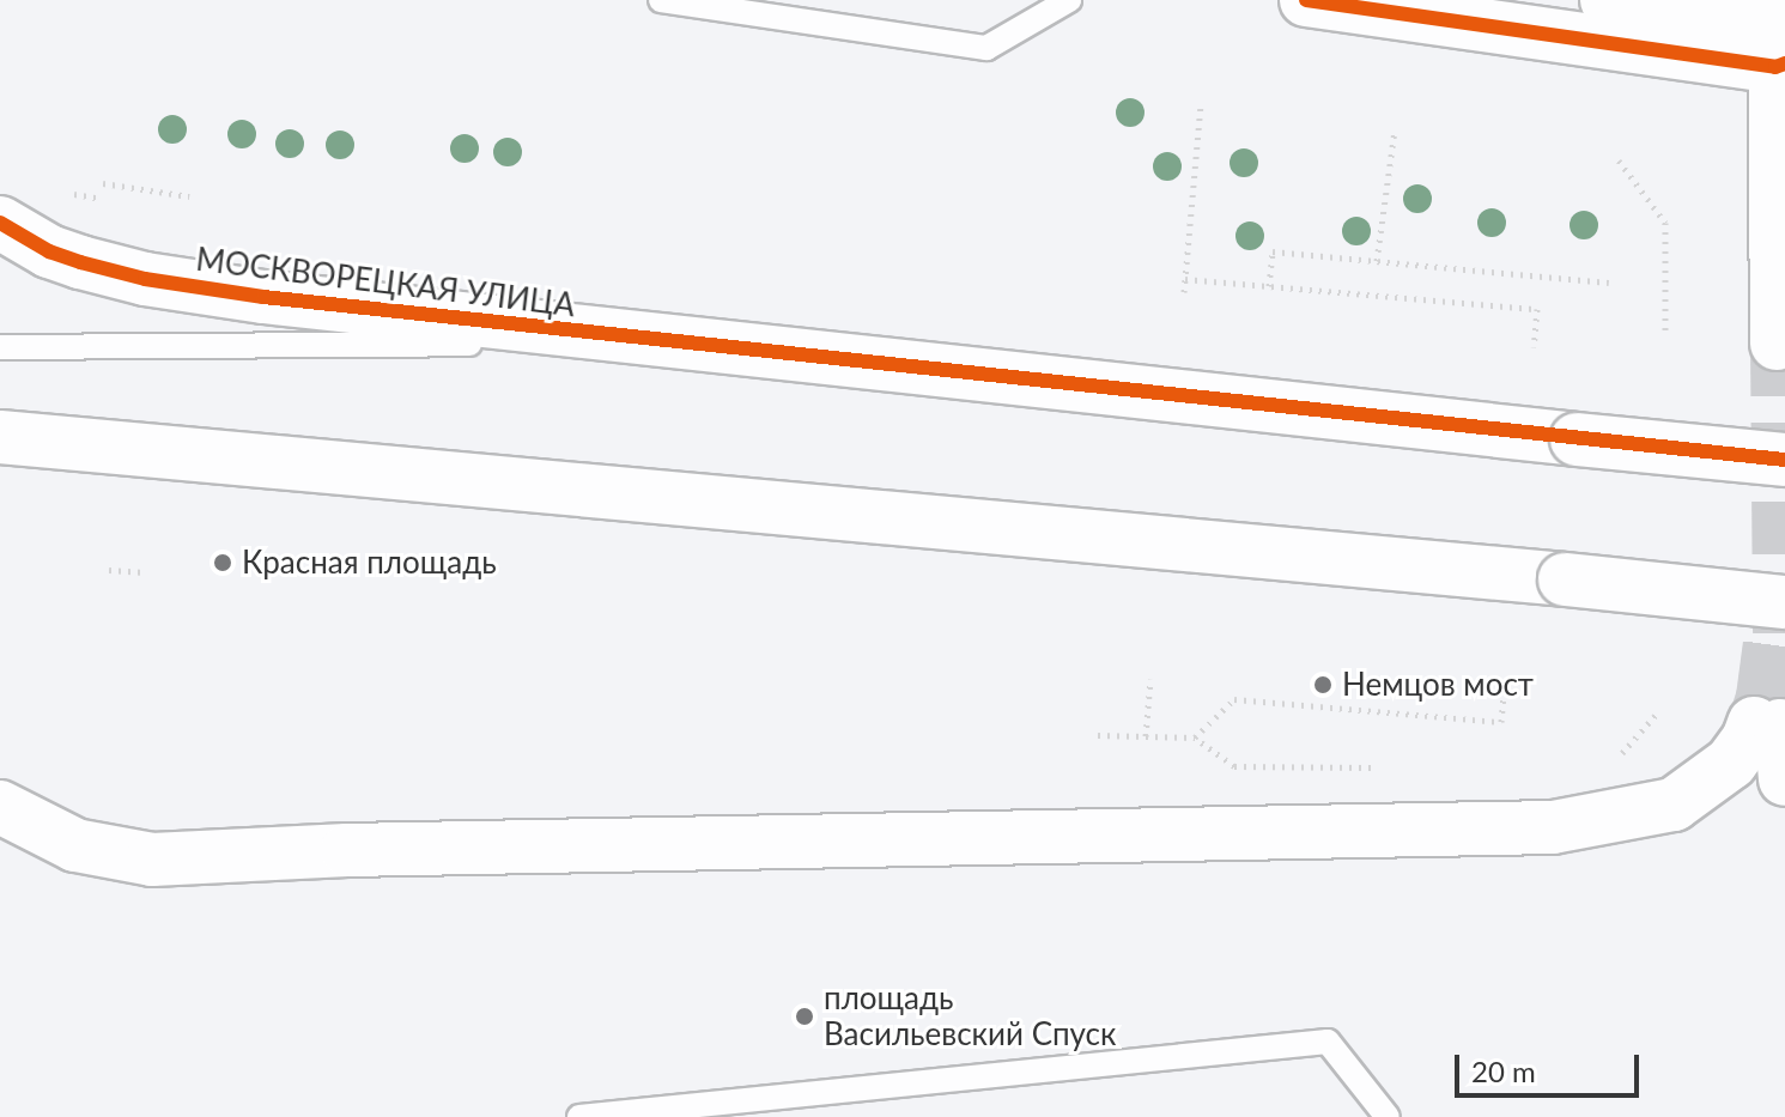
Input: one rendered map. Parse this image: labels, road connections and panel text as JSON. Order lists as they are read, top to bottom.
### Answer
{
  "streets": {
    "main road": ["МОСКВОРЕЦКАЯ УЛИЦА"]
  },
  "places": ["Красная площадь", "Немцов мост", "площадь Васильевский Спуск"],
  "scale_bar": "20 m"
}
